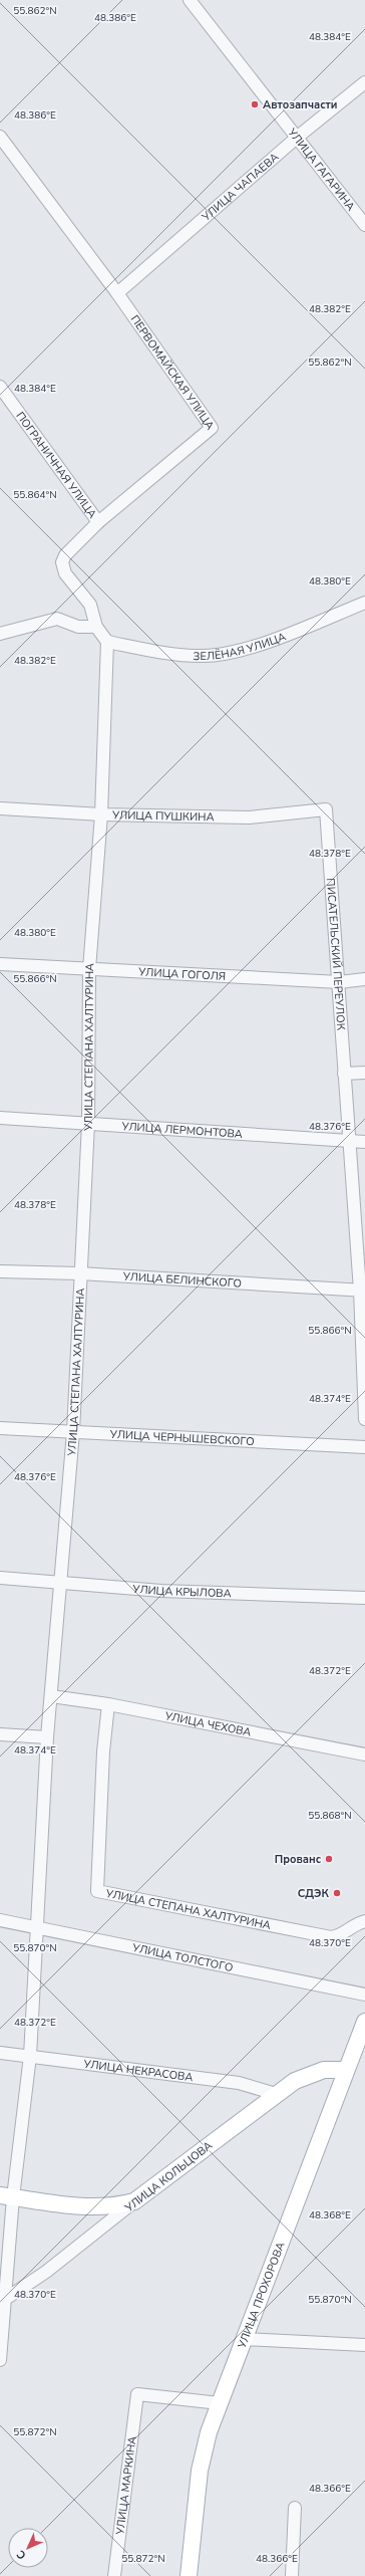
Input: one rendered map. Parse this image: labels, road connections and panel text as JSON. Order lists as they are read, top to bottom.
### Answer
{
  "streets": {
    "main road": ["УЛИЦА КОЛЬЦОВА", "УЛИЦА ПРОХОРОВА"],
    "street": [
      "УЛИЦА ГАГАРИНА",
      "УЛИЦА ЧАПАЕВА",
      "ПЕРВОМАЙСКАЯ УЛИЦА",
      "ПОГРАНИЧНАЯ УЛИЦА",
      "ЗЕЛЁНАЯ УЛИЦА",
      "УЛИЦА ПУШКИНА",
      "ПИСАТЕЛЬСКИЙ ПЕРЕУЛОК",
      "УЛИЦА ГОГОЛЯ",
      "УЛИЦА СТЕПАНА ХАЛТУРИНА",
      "УЛИЦА ЛЕРМОНТОВА",
      "УЛИЦА БЕЛИНСКОГО",
      "УЛИЦА ЧЕРНЫШЕВСКОГО",
      "УЛИЦА КРЫЛОВА",
      "УЛИЦА ЧЕХОВА",
      "УЛИЦА ТОЛСТОГО",
      "УЛИЦА НЕКРАСОВА",
      "УЛИЦА МАРКИНА"
    ]
  },
  "crossings": [
    ["УЛИЦА ГАГАРИНА", "УЛИЦА ЧАПАЕВА"],
    ["УЛИЦА ЧАПАЕВА", "ПЕРВОМАЙСКАЯ УЛИЦА"],
    ["ПЕРВОМАЙСКАЯ УЛИЦА", "ПОГРАНИЧНАЯ УЛИЦА"],
    ["ПЕРВОМАЙСКАЯ УЛИЦА", "ЗЕЛЁНАЯ УЛИЦА"],
    ["ПЕРВОМАЙСКАЯ УЛИЦА", "УЛИЦА СТЕПАНА ХАЛТУРИНА"],
    ["ЗЕЛЁНАЯ УЛИЦА", "УЛИЦА СТЕПАНА ХАЛТУРИНА"],
    ["УЛИЦА ПУШКИНА", "ПИСАТЕЛЬСКИЙ ПЕРЕУЛОК"],
    ["УЛИЦА ПУШКИНА", "УЛИЦА СТЕПАНА ХАЛТУРИНА"],
    ["ПИСАТЕЛЬСКИЙ ПЕРЕУЛОК", "УЛИЦА ГОГОЛЯ"],
    ["ПИСАТЕЛЬСКИЙ ПЕРЕУЛОК", "УЛИЦА ЛЕРМОНТОВА"],
    ["ПИСАТЕЛЬСКИЙ ПЕРЕУЛОК", "УЛИЦА БЕЛИНСКОГО"],
    ["УЛИЦА ГОГОЛЯ", "УЛИЦА СТЕПАНА ХАЛТУРИНА"],
    ["УЛИЦА СТЕПАНА ХАЛТУРИНА", "УЛИЦА ЛЕРМОНТОВА"],
    ["УЛИЦА СТЕПАНА ХАЛТУРИНА", "УЛИЦА БЕЛИНСКОГО"],
    ["УЛИЦА СТЕПАНА ХАЛТУРИНА", "УЛИЦА ЧЕРНЫШЕВСКОГО"],
    ["УЛИЦА СТЕПАНА ХАЛТУРИНА", "УЛИЦА КРЫЛОВА"],
    ["УЛИЦА СТЕПАНА ХАЛТУРИНА", "УЛИЦА ЧЕХОВА"],
    ["УЛИЦА СТЕПАНА ХАЛТУРИНА", "УЛИЦА ТОЛСТОГО"],
    ["УЛИЦА СТЕПАНА ХАЛТУРИНА", "УЛИЦА НЕКРАСОВА"],
    ["УЛИЦА СТЕПАНА ХАЛТУРИНА", "УЛИЦА КОЛЬЦОВА"],
    ["УЛИЦА НЕКРАСОВА", "УЛИЦА КОЛЬЦОВА"],
    ["УЛИЦА КОЛЬЦОВА", "УЛИЦА ПРОХОРОВА"],
    ["УЛИЦА ПРОХОРОВА", "УЛИЦА МАРКИНА"]
  ],
  "places": ["Автозапчасти", "Прованс", "СДЭК"],
  "north": "bottom left",
  "coordinates": [
    "55.862°N",
    "48.386°E",
    "48.384°E",
    "48.382°E",
    "55.864°N",
    "48.380°E",
    "48.378°E",
    "55.866°N",
    "48.376°E",
    "48.374°E",
    "48.372°E",
    "55.868°N",
    "48.370°E",
    "55.870°N",
    "48.368°E",
    "55.872°N",
    "48.366°E"
  ]
}
